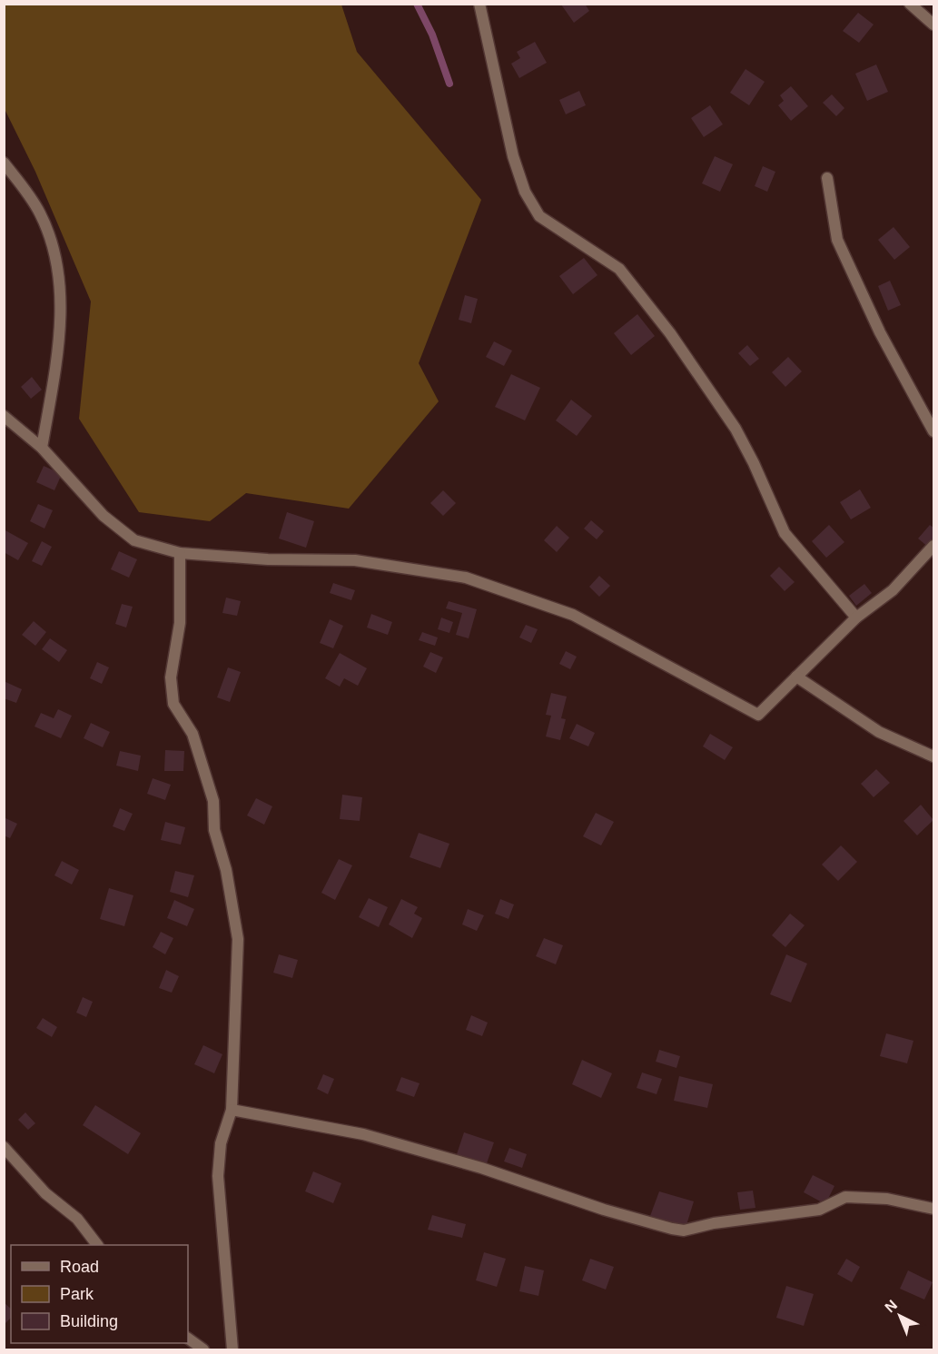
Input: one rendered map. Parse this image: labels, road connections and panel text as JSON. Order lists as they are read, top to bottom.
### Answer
{
  "legend": ["Road", "Park", "Building"],
  "north": "top left"
}
